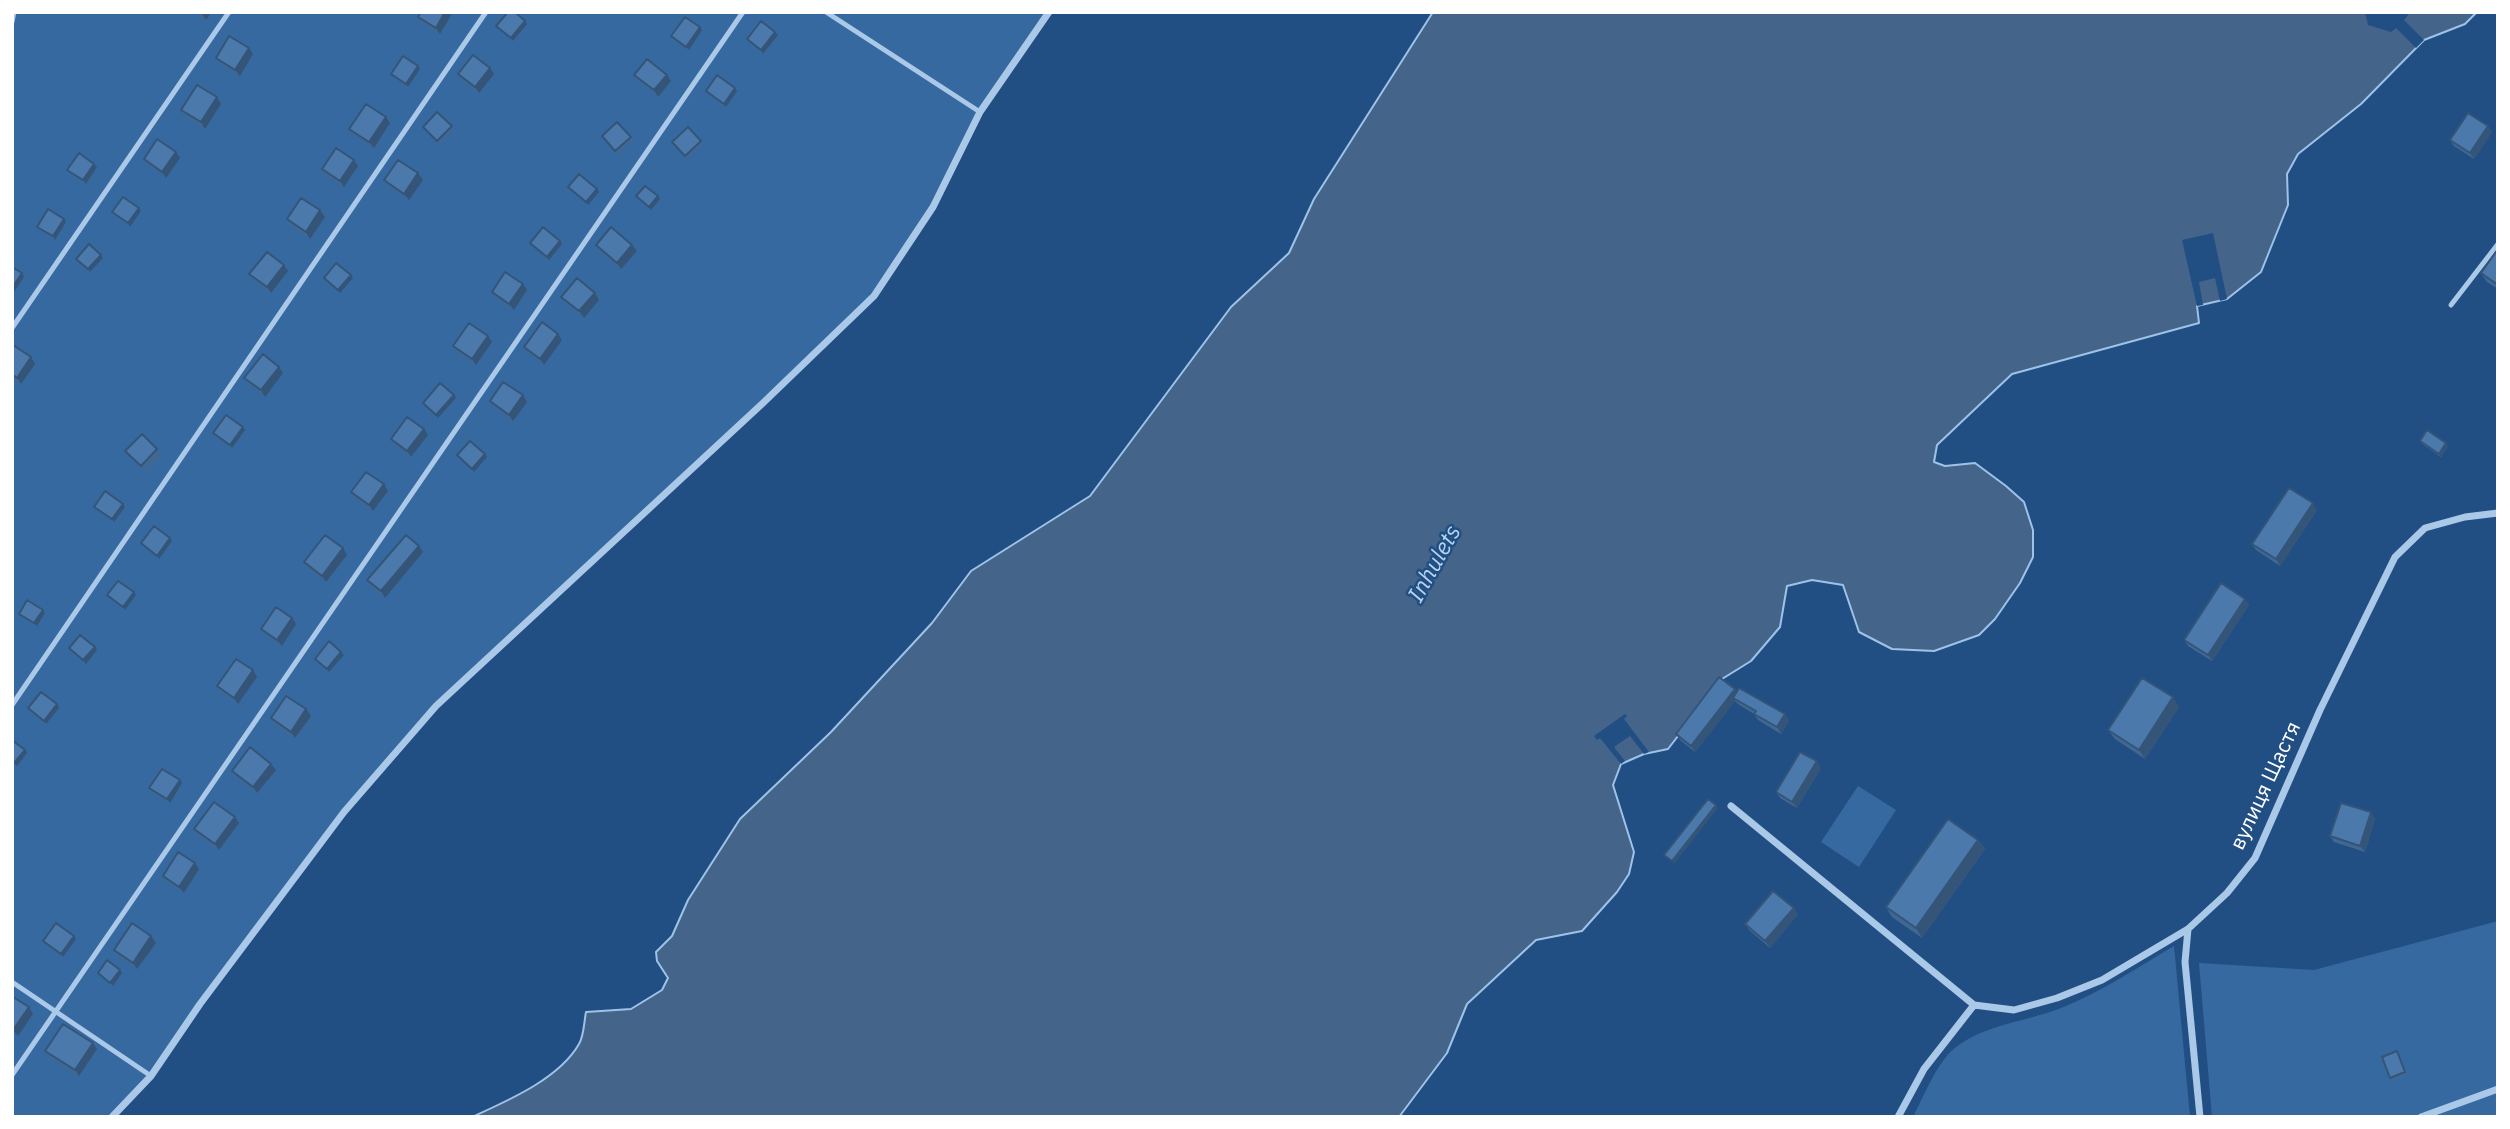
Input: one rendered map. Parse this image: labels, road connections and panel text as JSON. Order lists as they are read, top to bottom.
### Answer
{
  "streets": {
    "street": ["вулиця Щастя"]
  },
  "water": ["Inhulets"]
}
